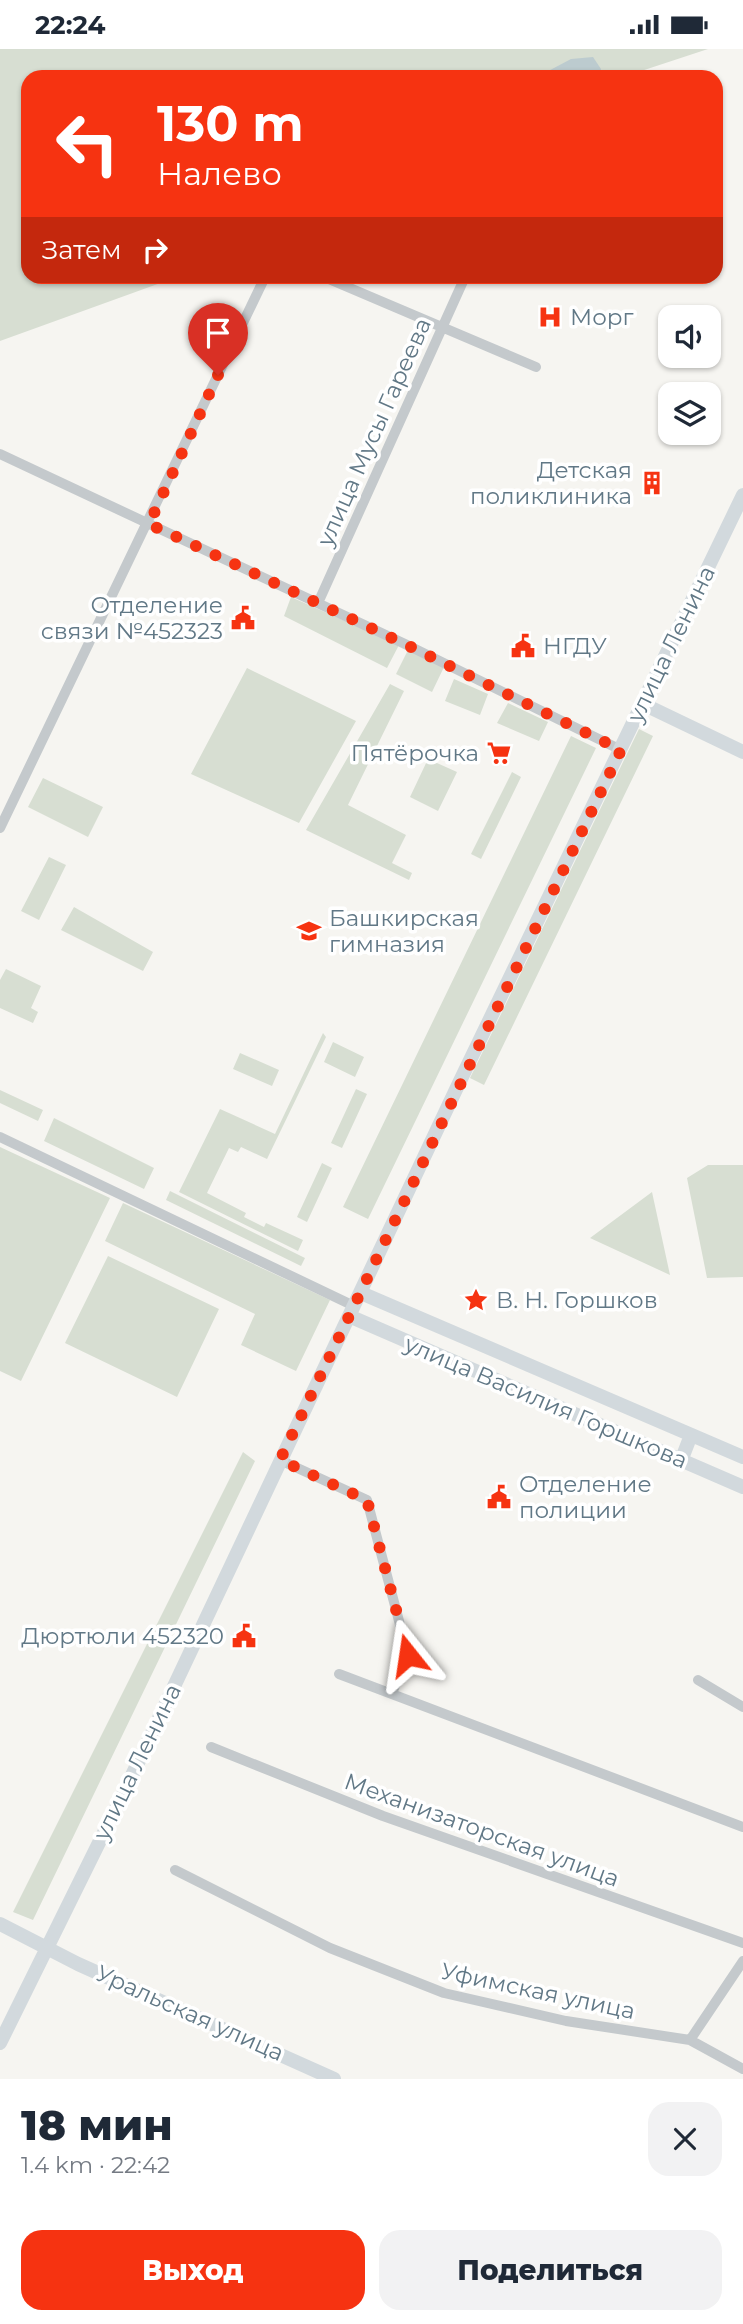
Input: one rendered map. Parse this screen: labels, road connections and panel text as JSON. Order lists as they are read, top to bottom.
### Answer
{
  "streets": {
    "main road": ["улица Ленина", "улица Василия Горшкова", "Уральская улица"],
    "street": ["улица Мусы Гареева", "Механизаторская улица", "Уфимская улица"]
  },
  "crossings": [
    ["улица Ленина", "улица Василия Горшкова"],
    ["улица Ленина", "Уральская улица"]
  ],
  "places": {
    "hospital": ["Морг"],
    "building": ["Детская поликлиника"],
    "public building": [
      "Отделение связи №452323",
      "НГДУ",
      "Отделение полиции",
      "Дюртюли 452320"
    ],
    "supermarket": ["Пятёрочка"],
    "school or university": ["Башкирская гимназия"],
    "place": ["В. Н. Горшков"]
  },
  "page": {
    "status": "22:24",
    "turn": ["130 m", "Налево"],
    "then": "Затем",
    "heading": ["18 мин", "1.4 km · 22:42"],
    "buttons": ["Выход", "Поделиться"]
  }
}
